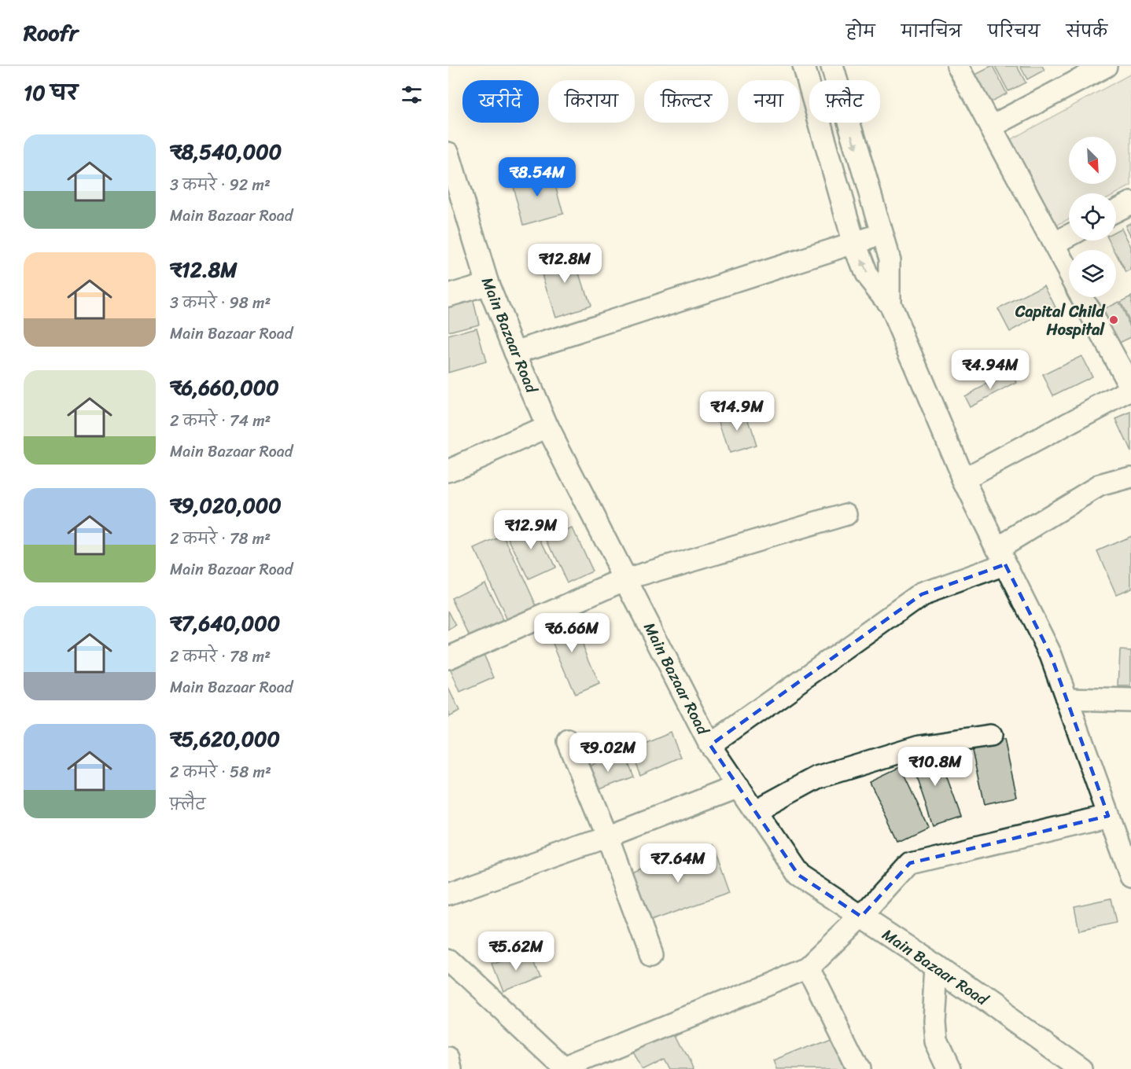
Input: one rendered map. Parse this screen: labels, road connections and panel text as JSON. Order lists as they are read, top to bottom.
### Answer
{
  "streets": {
    "street": ["Main Bazaar Road"]
  },
  "places": ["Capital Child Hospital"],
  "north": "bottom right",
  "page": {
    "header": "Roofr",
    "nav": [
      "होम",
      "मानचित्र",
      "परिचय",
      "संपर्क"
    ],
    "heading": "10 घर",
    "chip": [
      "खरीदें",
      "किराया",
      "फ़िल्टर",
      "नया",
      "फ़्लैट"
    ],
    "list": [
      {
        "name": "₹8,540,000",
        "note": "3 कमरे · 92 m² · Main Bazaar Road"
      },
      {
        "name": "₹12.8M",
        "note": "3 कमरे · 98 m² · Main Bazaar Road"
      },
      {
        "name": "₹6,660,000",
        "note": "2 कमरे · 74 m² · Main Bazaar Road"
      },
      {
        "name": "₹9,020,000",
        "note": "2 कमरे · 78 m² · Main Bazaar Road"
      },
      {
        "name": "₹7,640,000",
        "note": "2 कमरे · 78 m² · Main Bazaar Road"
      },
      {
        "name": "₹5,620,000",
        "note": "2 कमरे · 58 m² · फ़्लैट"
      }
    ],
    "price": [
      "₹8.54M",
      "₹12.8M",
      "₹4.94M",
      "₹14.9M",
      "₹12.9M",
      "₹6.66M",
      "₹9.02M",
      "₹10.8M",
      "₹7.64M",
      "₹5.62M"
    ]
  }
}
